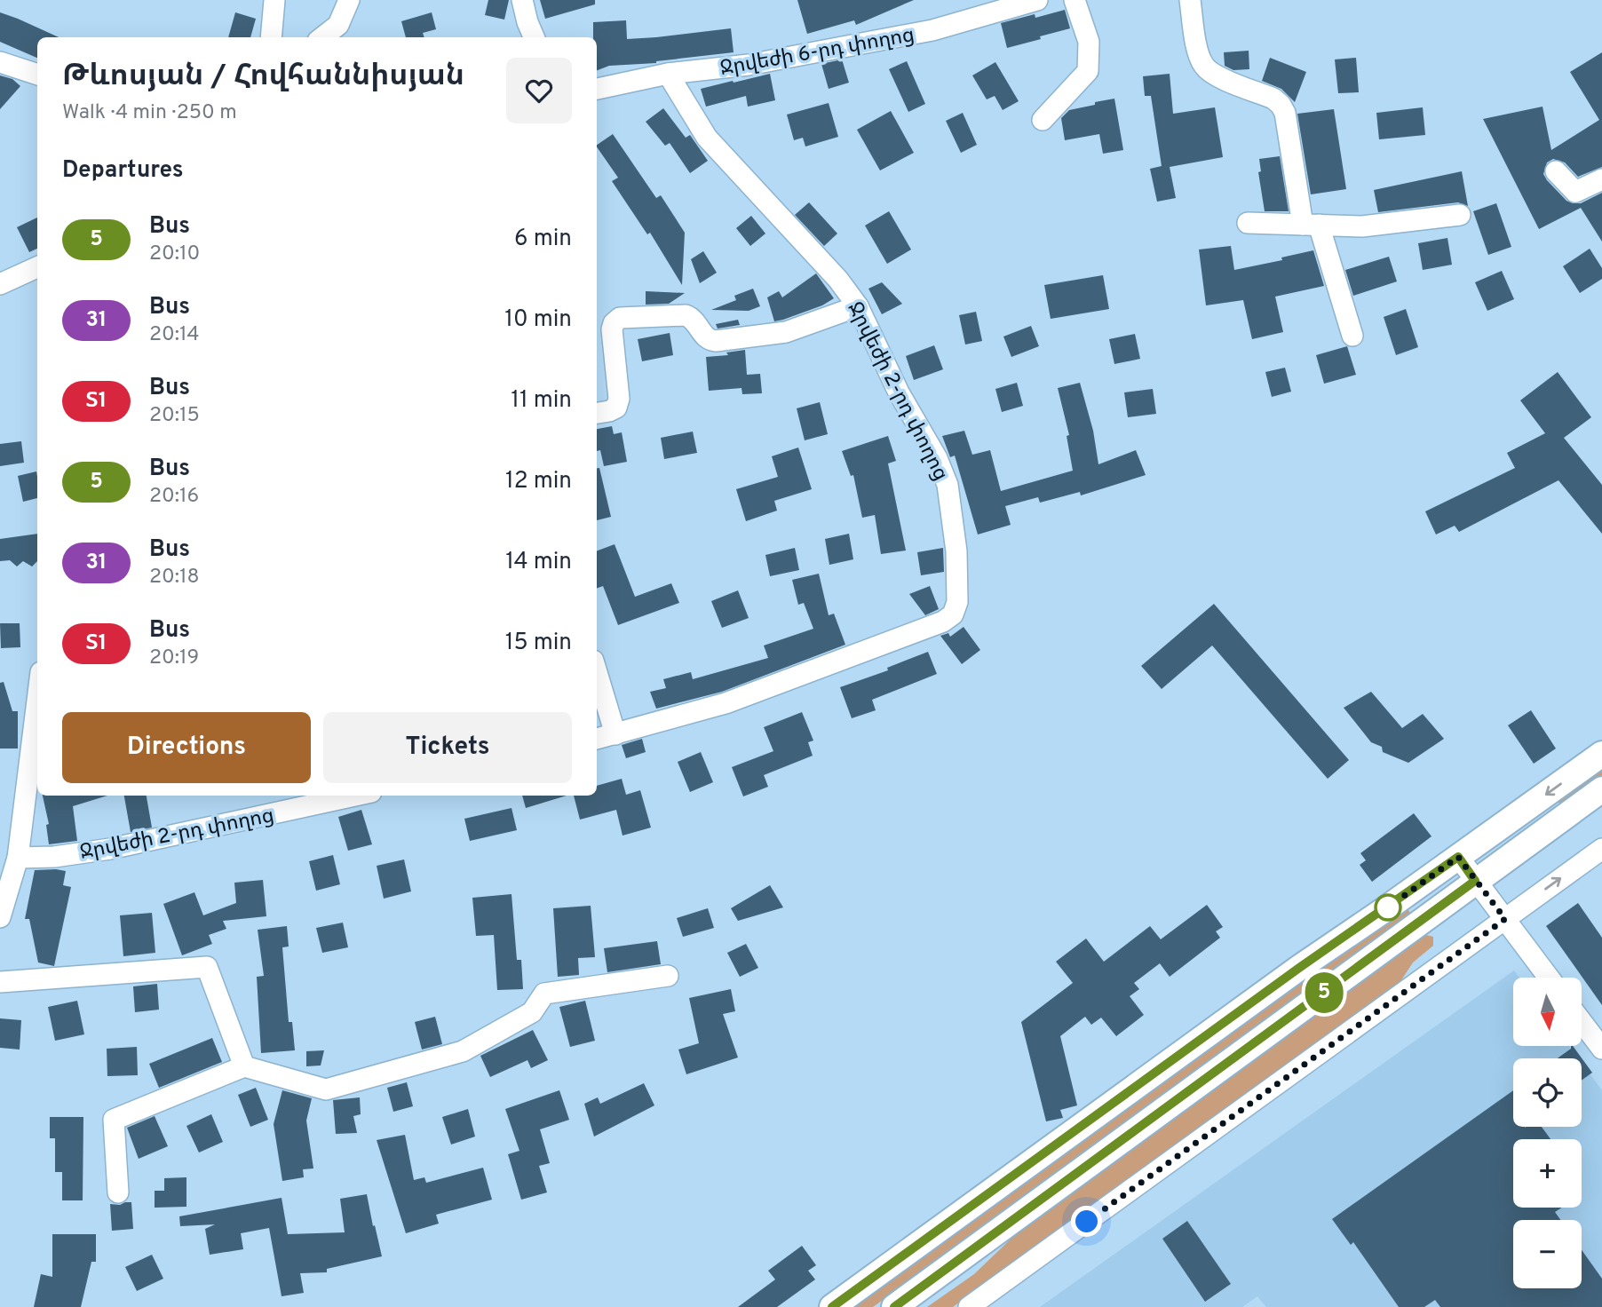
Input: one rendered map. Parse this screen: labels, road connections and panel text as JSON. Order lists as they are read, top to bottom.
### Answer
{
  "streets": {
    "street": ["Ջրվեժի 6-րդ փողոց", "Ջրվեժի 2-րդ փողոց"]
  },
  "crossings": [
    ["Ջրվեժի 6-րդ փողոց", "Ջրվեժի 2-րդ փողոց"]
  ],
  "lines": ["bus line 5"],
  "north": "bottom",
  "page": {
    "on_map": "5",
    "heading": [
      ["Թևոսյան / Հովհաննիսյան", "Walk · 4 min · 250 m"],
      "Departures"
    ],
    "list": [
      {
        "mark": "5",
        "name": "Bus",
        "note": "20:10",
        "value": "6 min"
      },
      {
        "mark": "31",
        "name": "Bus",
        "note": "20:14",
        "value": "10 min"
      },
      {
        "mark": "Տ1",
        "name": "Bus",
        "note": "20:15",
        "value": "11 min"
      },
      {
        "mark": "5",
        "name": "Bus",
        "note": "20:16",
        "value": "12 min"
      },
      {
        "mark": "31",
        "name": "Bus",
        "note": "20:18",
        "value": "14 min"
      },
      {
        "mark": "Տ1",
        "name": "Bus",
        "note": "20:19",
        "value": "15 min"
      }
    ],
    "buttons": ["Directions", "Tickets"],
    "map_buttons": ["+", "−"]
  }
}
